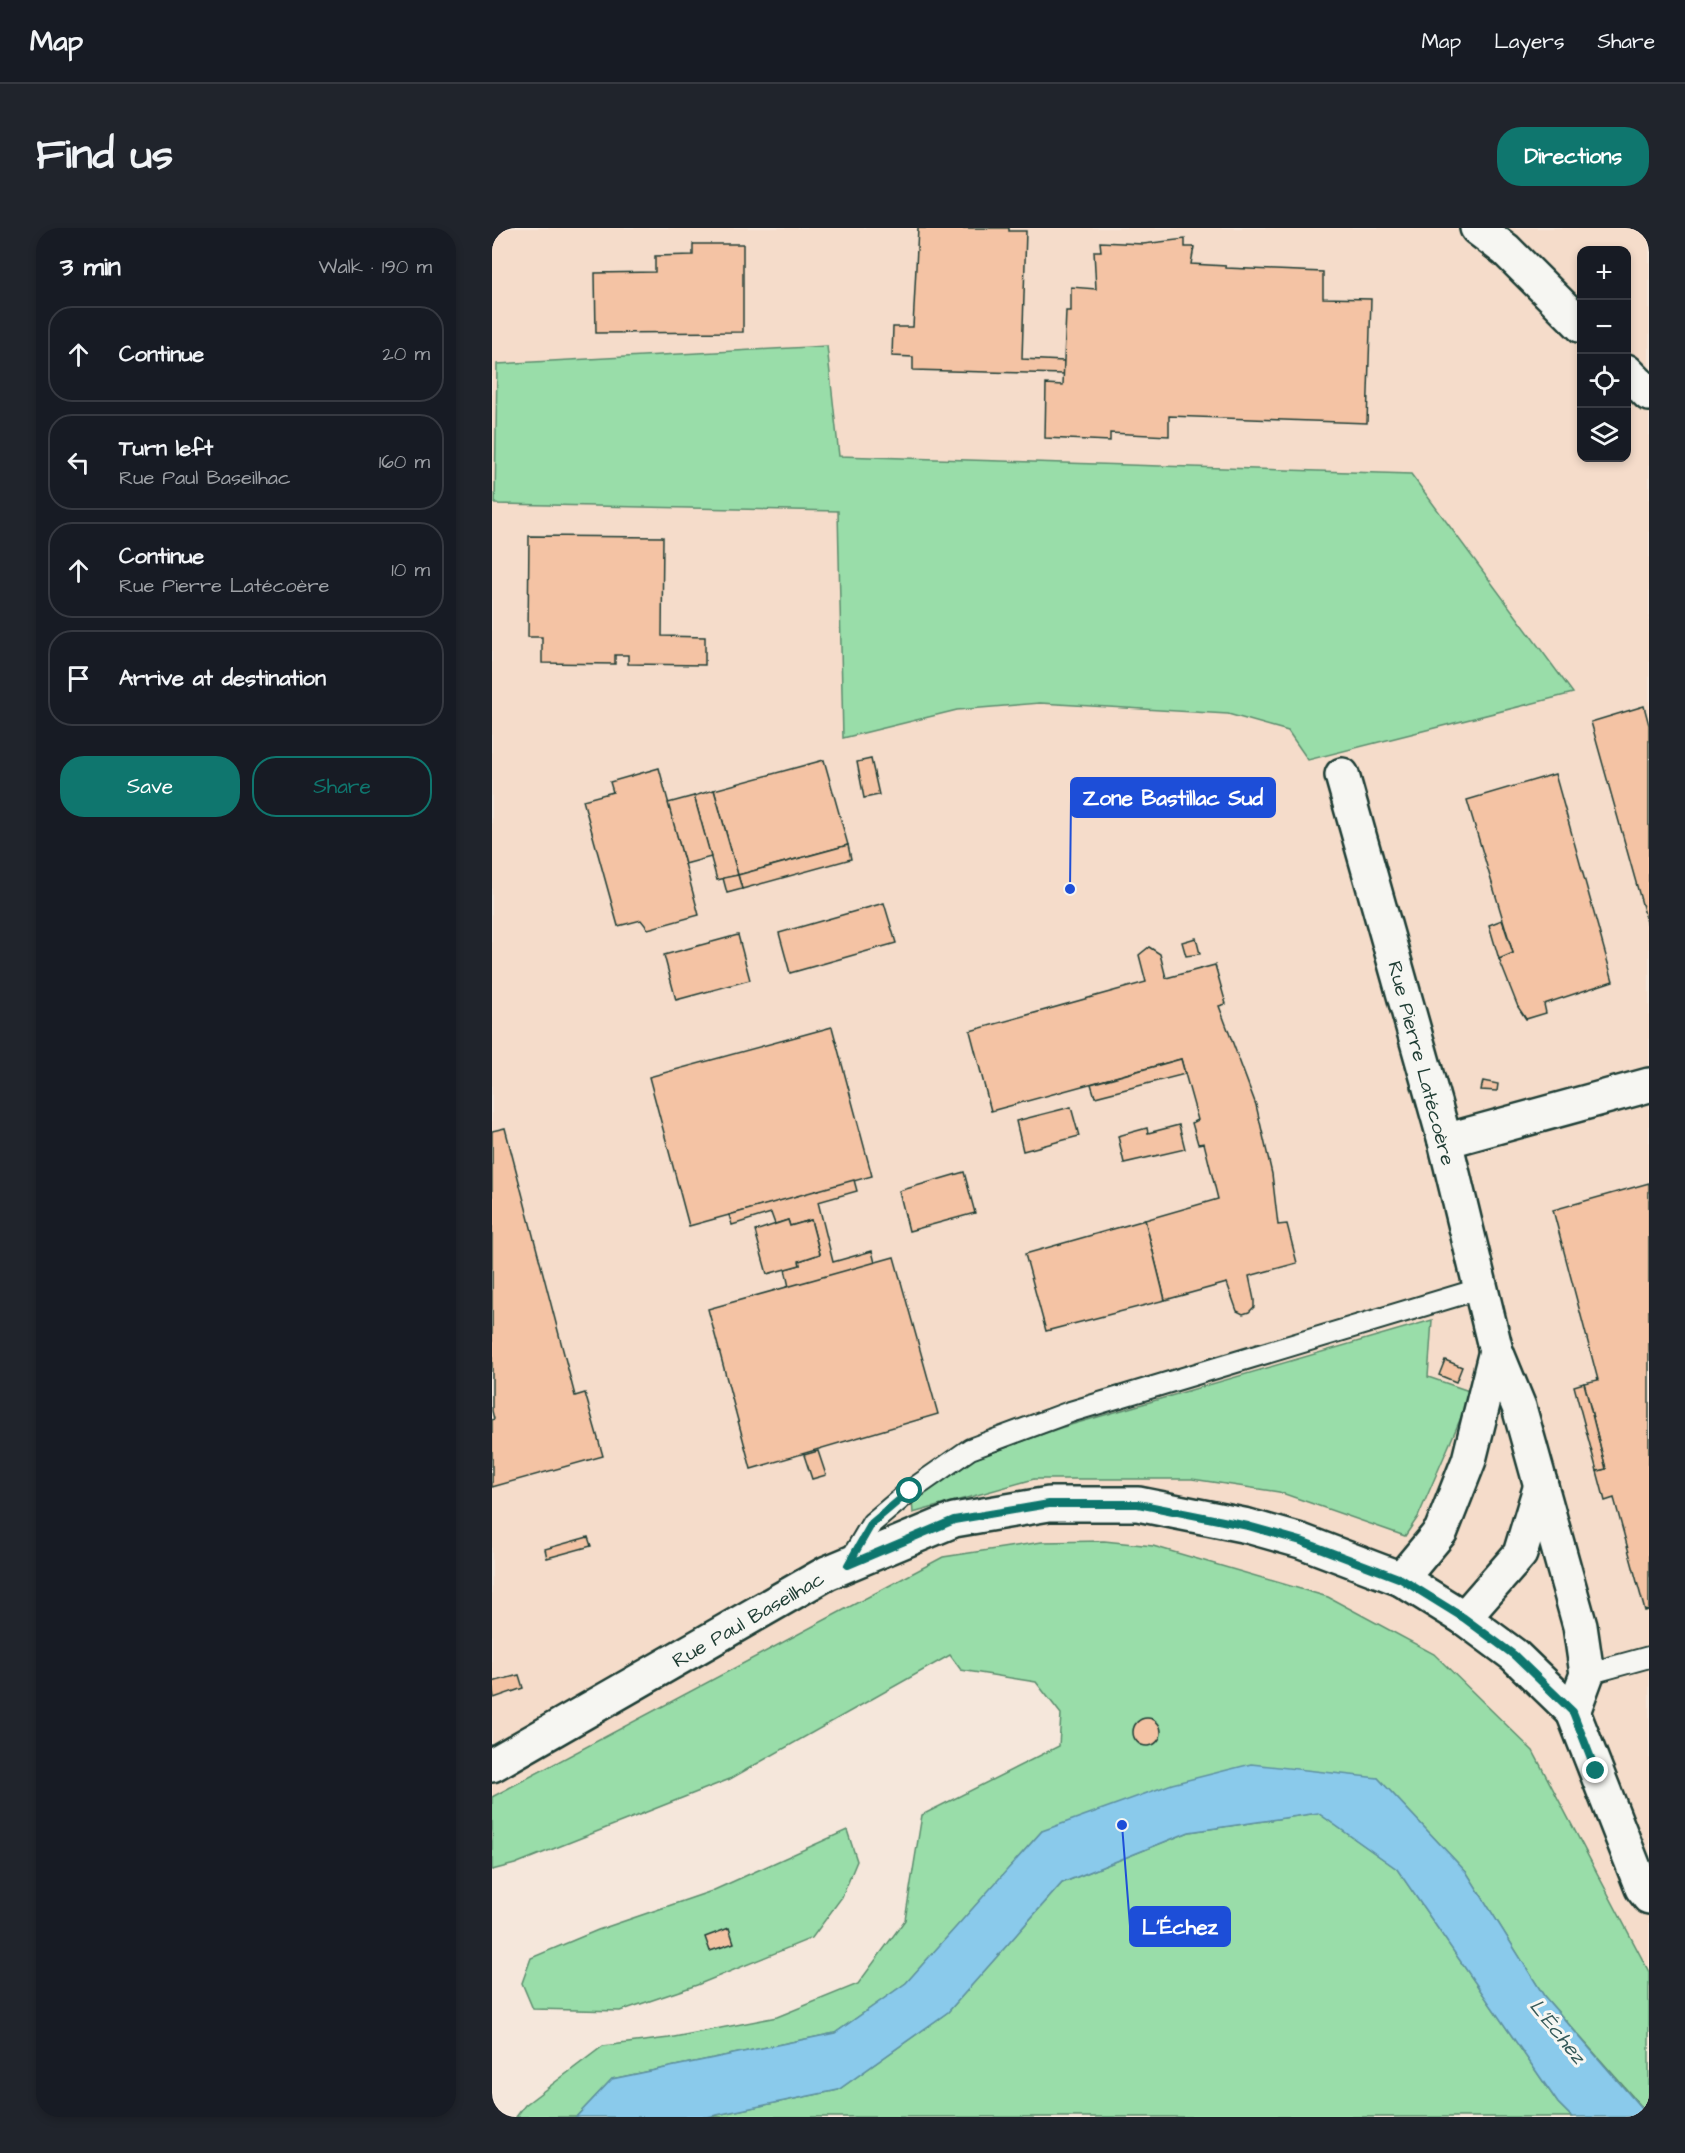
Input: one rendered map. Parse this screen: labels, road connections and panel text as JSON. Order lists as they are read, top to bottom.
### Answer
{
  "streets": {
    "street": ["Rue Pierre Latécoère", "Rue Paul Baseilhac"]
  },
  "crossings": [
    ["Rue Pierre Latécoère", "Rue Paul Baseilhac"]
  ],
  "water": ["L'Échez"],
  "places": ["Zone Bastillac Sud", "L'Échez"],
  "page": {
    "header": "Map",
    "nav": ["Map", "Layers", "Share"],
    "title": "Find us",
    "buttons": [
      "Directions",
      ["Save", "Share"]
    ],
    "heading": ["3 min", "Walk · 190 m"],
    "map_buttons": ["+", "−"],
    "list": [
      ["Continue", "20 m"],
      ["Turn left", "Rue Paul Baseilhac", "160 m"],
      ["Continue", "Rue Pierre Latécoère", "10 m"],
      "Arrive at destination"
    ]
  }
}
